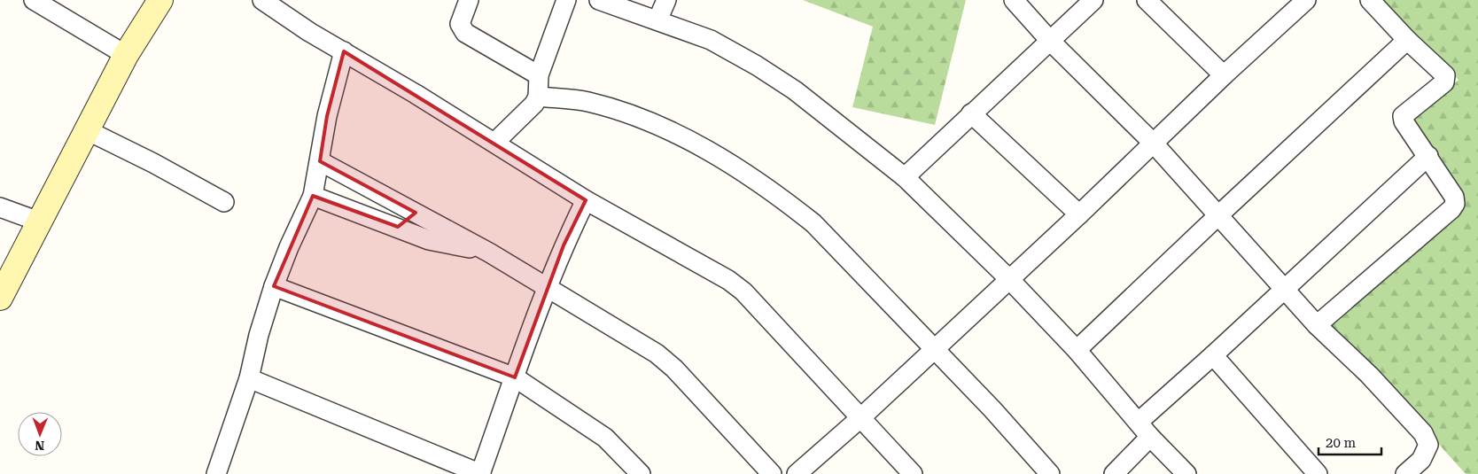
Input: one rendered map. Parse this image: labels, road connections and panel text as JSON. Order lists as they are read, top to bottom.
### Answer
{
  "scale_bar": "20 m",
  "north": "bottom"
}
